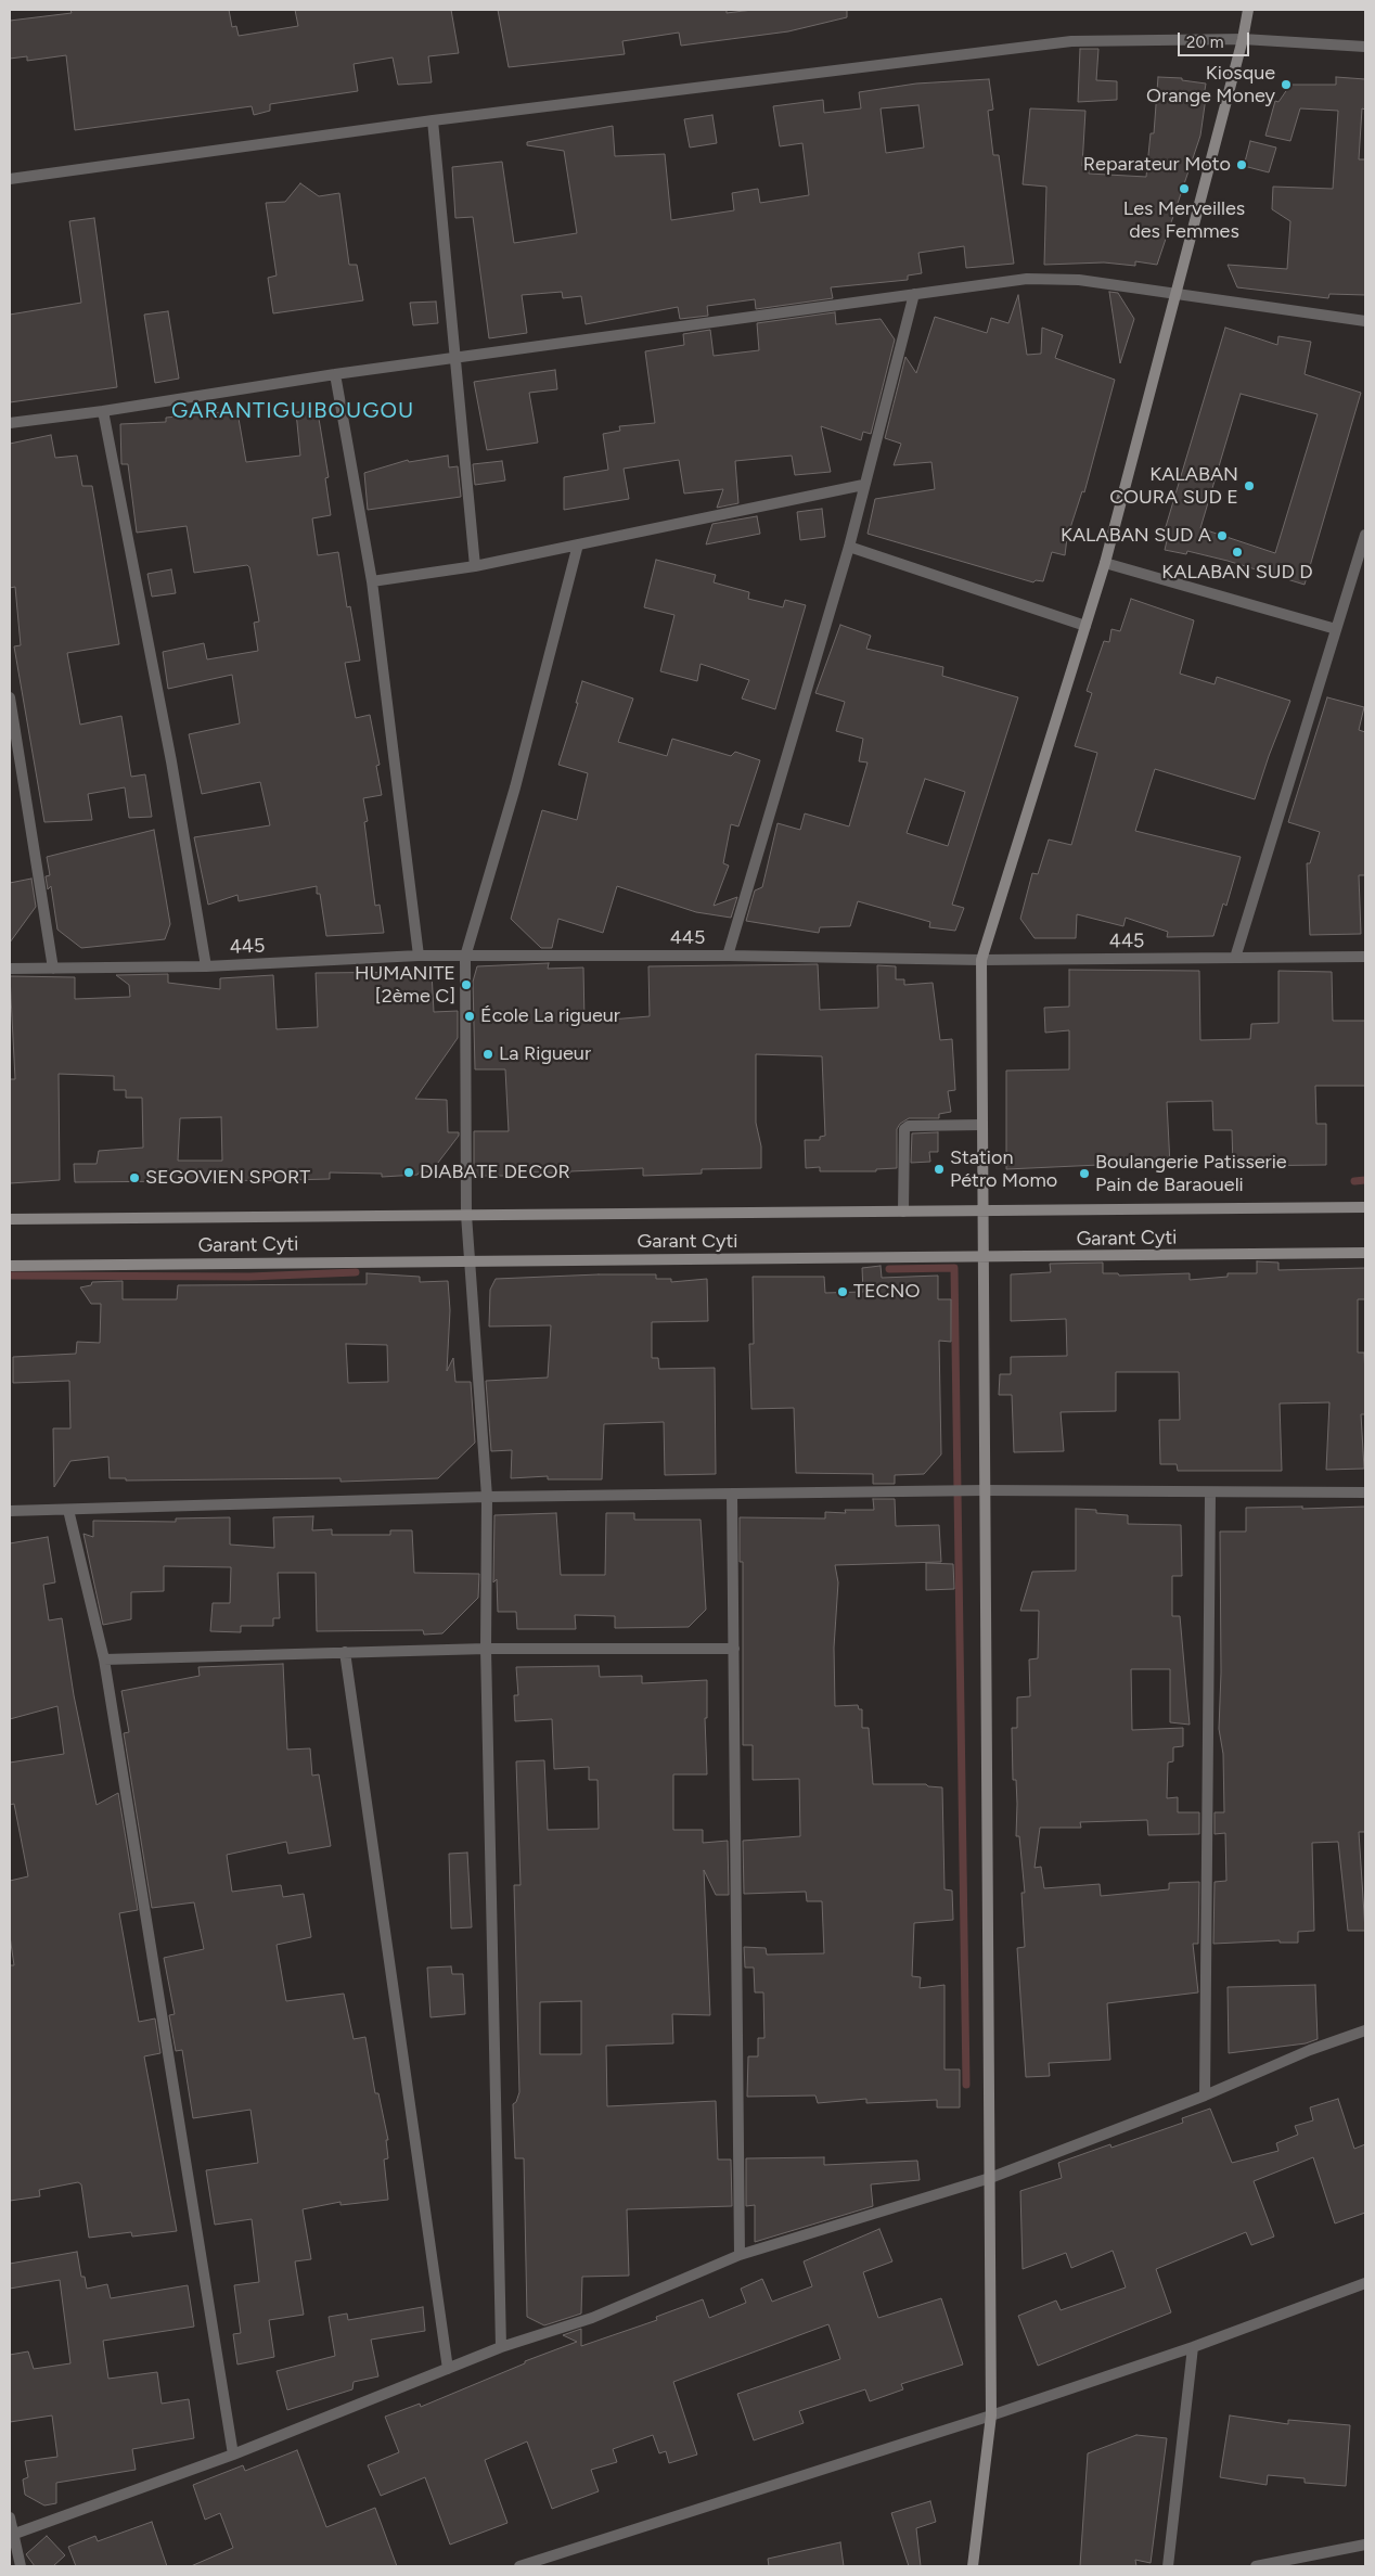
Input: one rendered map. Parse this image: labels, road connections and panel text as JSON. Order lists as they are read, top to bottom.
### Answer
{
  "streets": {
    "main road": ["Garant Cyti"],
    "street": ["445"]
  },
  "districts": ["GARANTIGUIBOUGOU"],
  "places": [
    "Kiosque Orange Money",
    "Reparateur Moto",
    "Les Merveilles des Femmes",
    "KALABAN COURA SUD E",
    "KALABAN SUD A",
    "KALABAN SUD D",
    "HUMANITE [2ème C]",
    "École La rigueur",
    "La Rigueur",
    "Station Pétro Momo",
    "DIABATE DECOR",
    "Boulangerie Patisserie Pain de Baraoueli",
    "SEGOVIEN SPORT",
    "TECNO"
  ],
  "scale_bar": "20 m"
}
